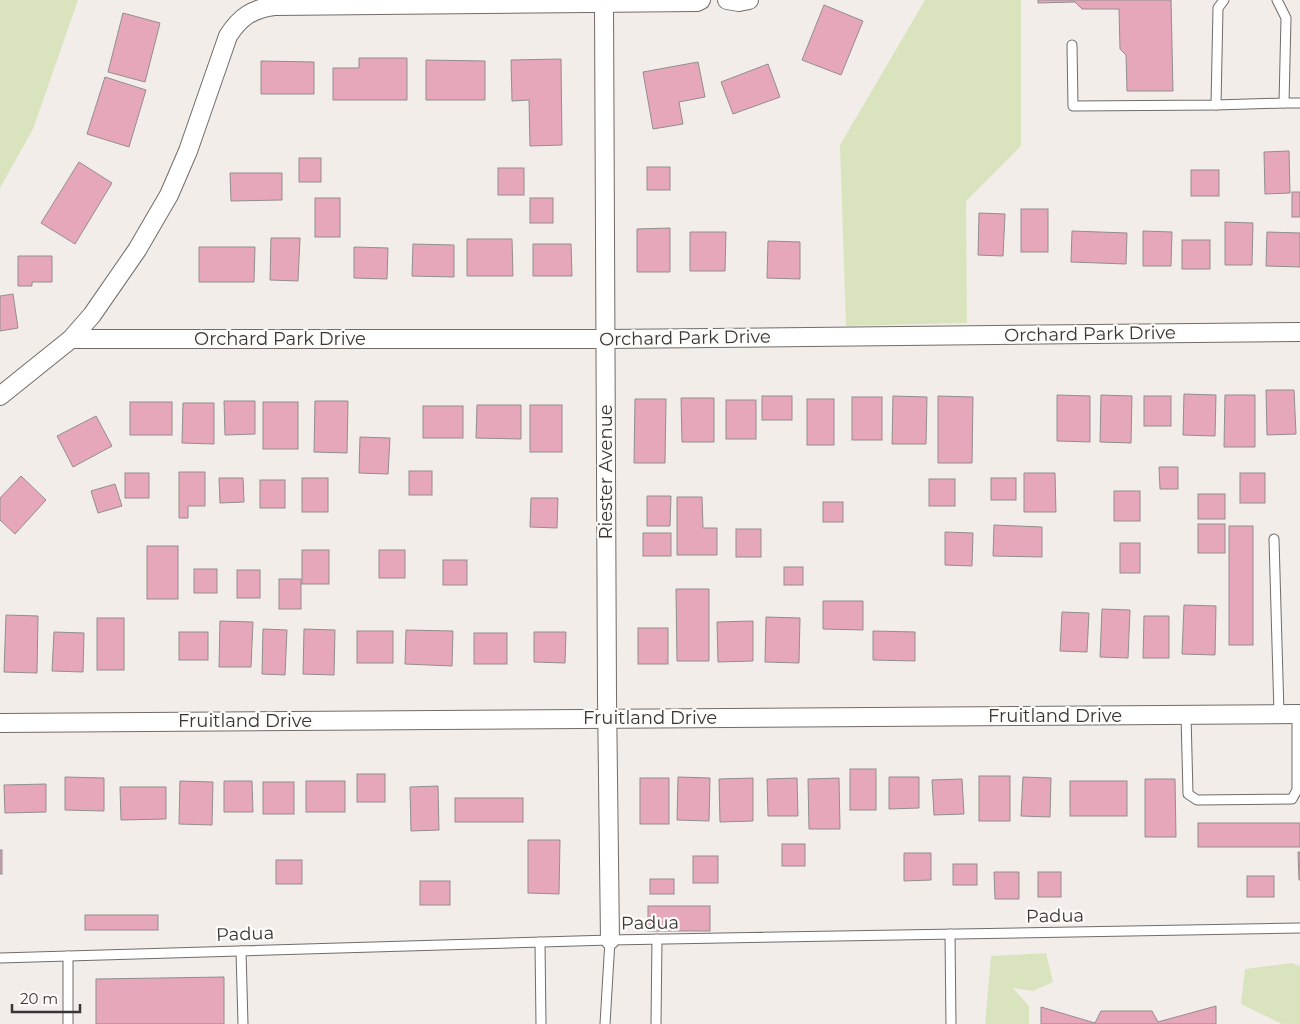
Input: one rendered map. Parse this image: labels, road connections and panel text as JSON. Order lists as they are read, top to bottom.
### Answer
{
  "streets": {
    "street": ["Orchard Park Drive", "Riester Avenue", "Fruitland Drive"],
    "lane": ["Padua"]
  },
  "crossings": [
    ["Orchard Park Drive", "Riester Avenue"],
    ["Riester Avenue", "Fruitland Drive"],
    ["Riester Avenue", "Padua"]
  ],
  "scale_bar": "20 m"
}
